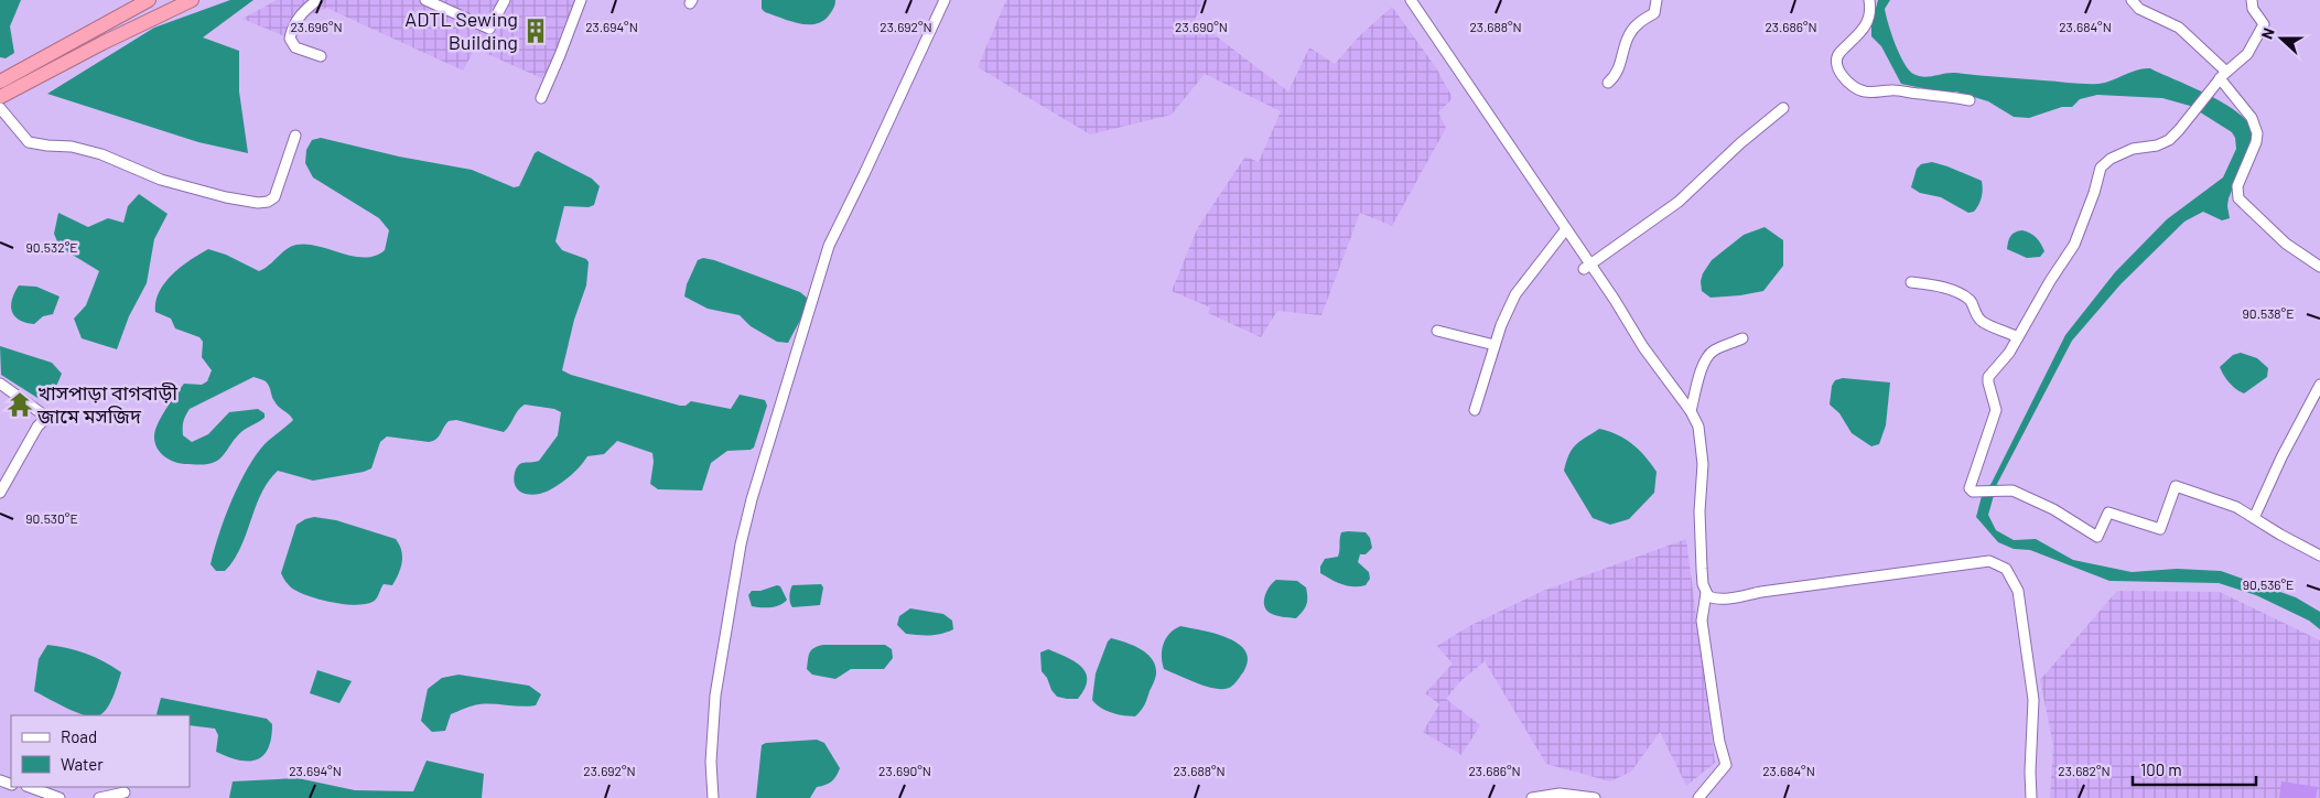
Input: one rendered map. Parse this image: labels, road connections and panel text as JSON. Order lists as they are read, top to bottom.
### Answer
{
  "places": {
    "building": ["ADTL Sewing Building"],
    "temple": ["খাসপাড়া বাগবাড়ী জামে মসজিদ"]
  },
  "legend": ["Road", "Water"],
  "scale_bar": "100 m",
  "north": "left",
  "coordinates": [
    "23.696°N",
    "23.694°N",
    "23.692°N",
    "23.690°N",
    "23.688°N",
    "23.686°N",
    "23.684°N",
    "90.532°E",
    "90.538°E",
    "90.530°E",
    "90.536°E",
    "23.682°N"
  ]
}
